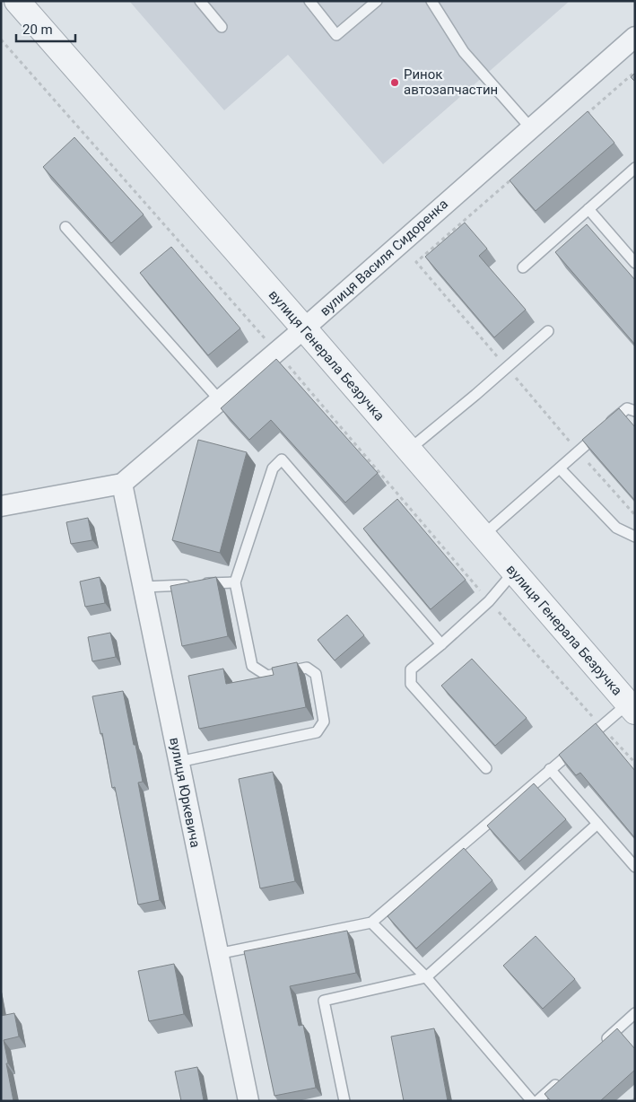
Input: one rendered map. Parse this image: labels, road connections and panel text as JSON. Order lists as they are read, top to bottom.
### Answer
{
  "streets": {
    "street": ["вулиця Василя Сидоренка", "вулиця Генерала Безручка", "вулиця Юркевича"]
  },
  "crossings": [
    ["вулиця Василя Сидоренка", "вулиця Генерала Безручка"],
    ["вулиця Василя Сидоренка", "вулиця Юркевича"]
  ],
  "places": ["Ринок автозапчастин"],
  "scale_bar": "20 m"
}
